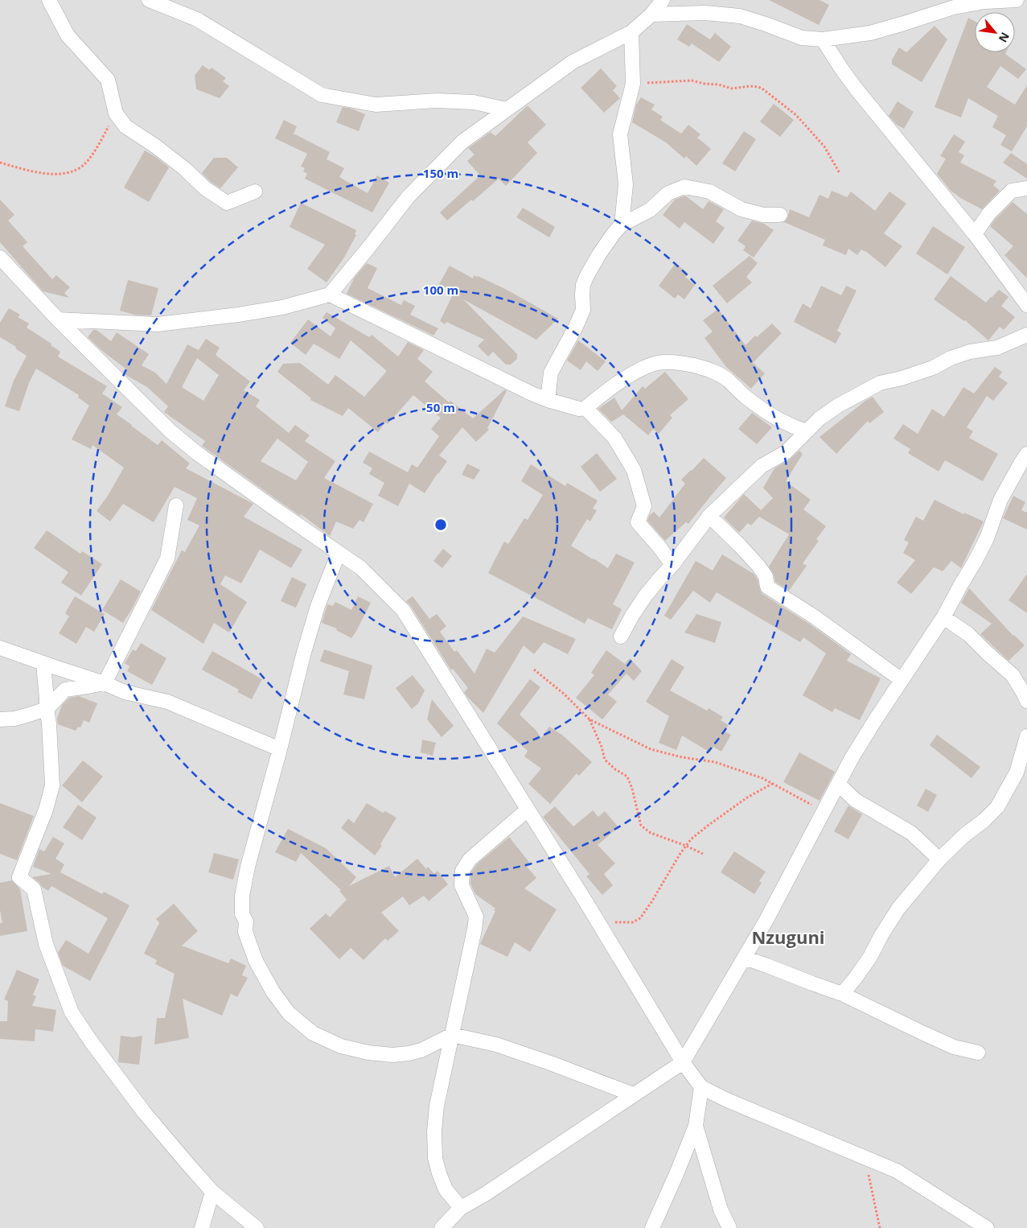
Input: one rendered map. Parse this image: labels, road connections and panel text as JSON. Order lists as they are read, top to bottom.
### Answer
{
  "districts": ["Nzuguni"],
  "north": "bottom right",
  "rings": ["150 m", "100 m", "50 m"]
}
